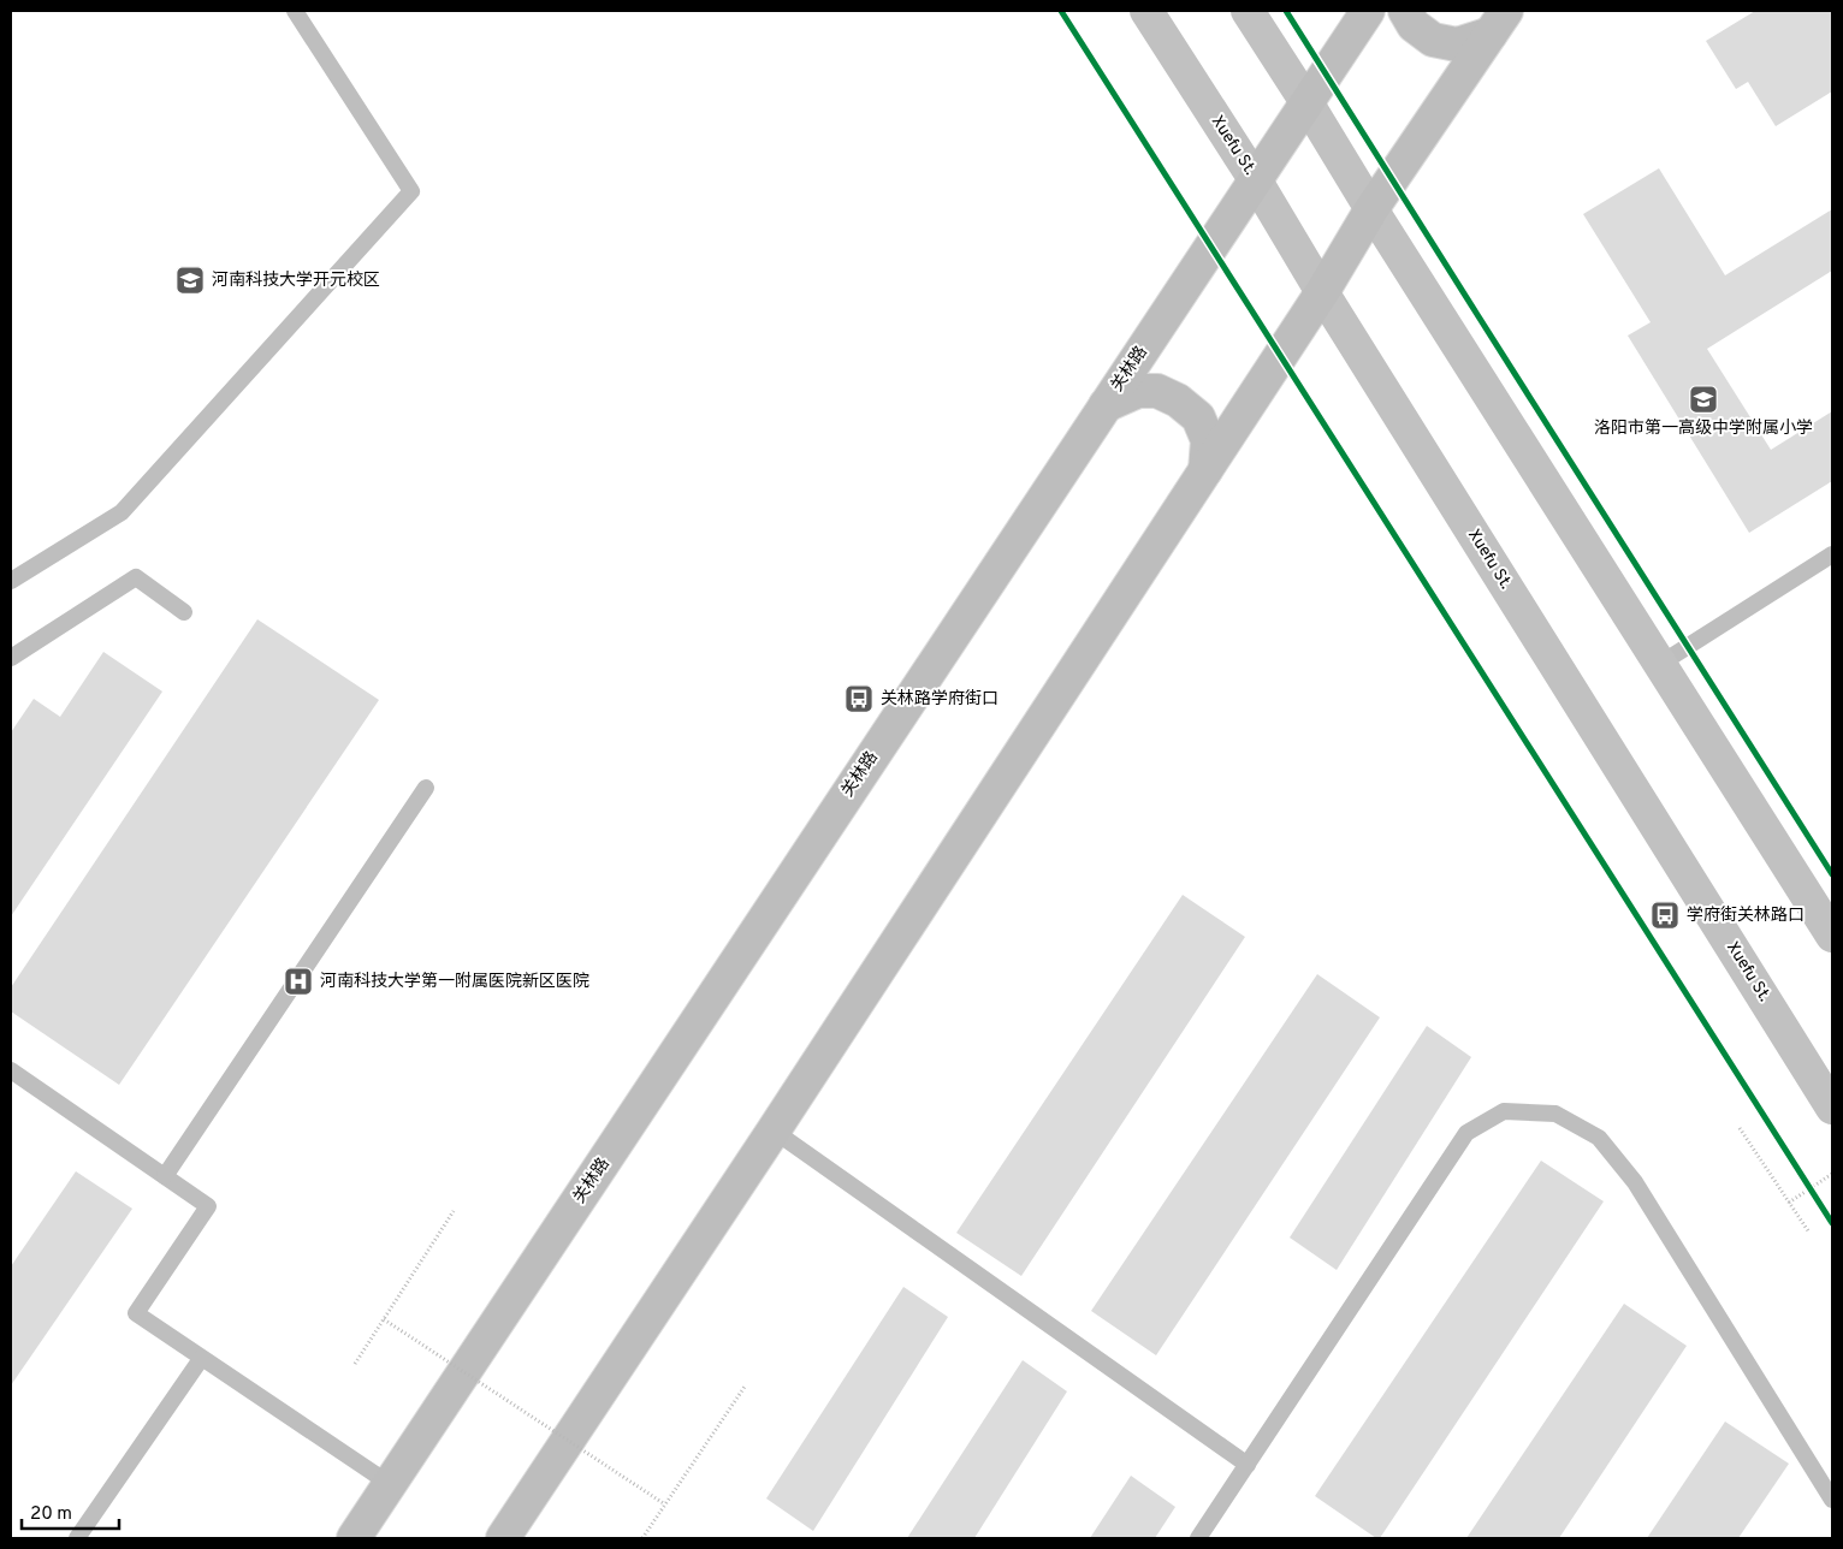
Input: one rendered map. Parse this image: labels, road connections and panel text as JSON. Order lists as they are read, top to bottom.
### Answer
{
  "streets": {
    "main road": ["Xuefu St.", "关林路"]
  },
  "crossings": [
    ["Xuefu St.", "关林路"]
  ],
  "places": {
    "school or university": ["河南科技大学开元校区", "洛阳市第一高级中学附属小学"],
    "bus stop": ["关林路学府街口", "学府街关林路口"],
    "hospital": ["河南科技大学第一附属医院新区医院"]
  },
  "scale_bar": "20 m"
}
